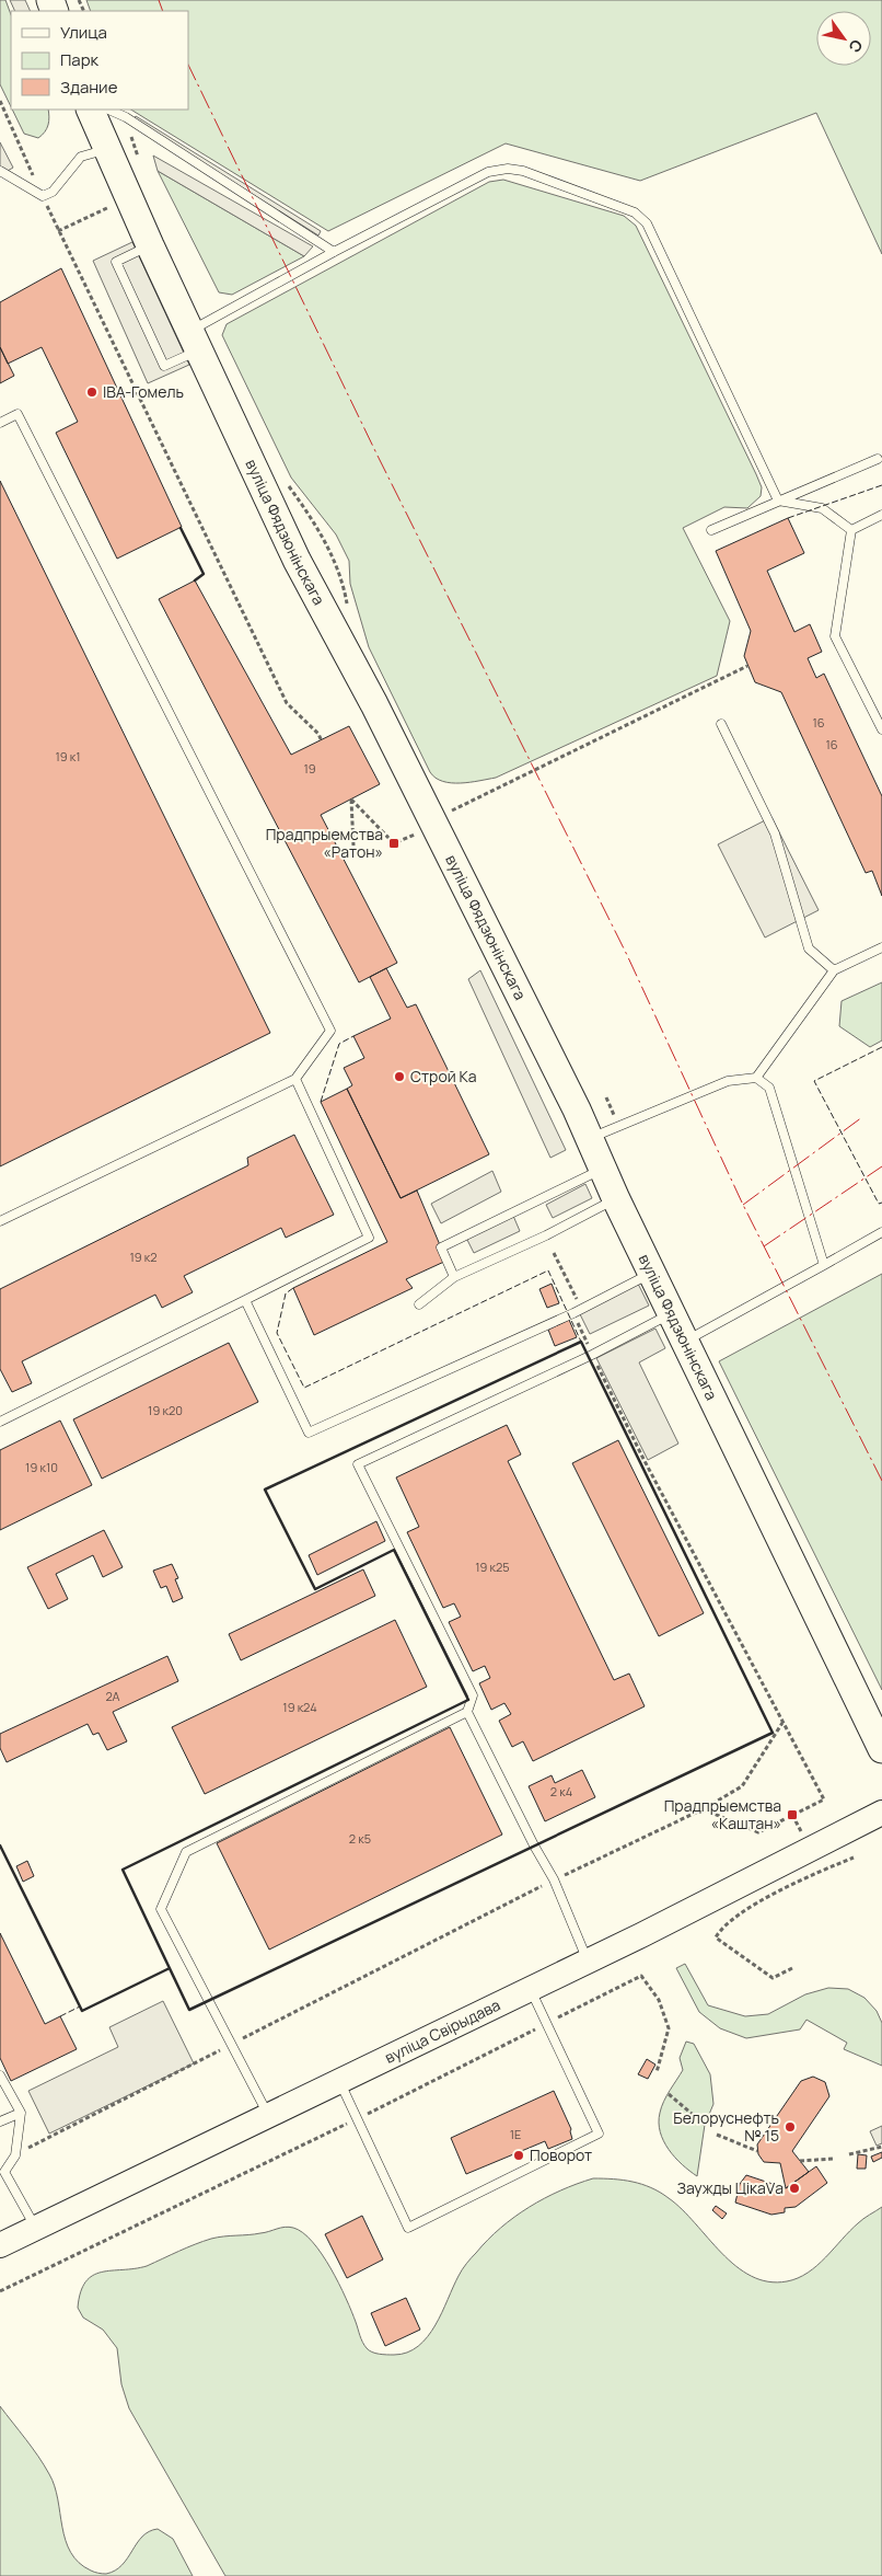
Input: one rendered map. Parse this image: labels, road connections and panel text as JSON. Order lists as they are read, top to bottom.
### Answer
{
  "streets": {
    "main road": ["вуліца Фядзюнінскага", "вуліца Свірыдава"]
  },
  "places": {
    "other": [
      "IBA-Гомель",
      "Строй Ка",
      "Белоруснефть № 15",
      "Поворот",
      "Заужды ЦікаVа"
    ],
    "transit": ["Прадпрыемства «Ратон»", "Прадпрыемства «Каштан»"]
  },
  "house_numbers": [
    "16",
    "16",
    "19 к1",
    "19",
    "19 к2",
    "19 к20",
    "19 к10",
    "19 к25",
    "2А",
    "19 к24",
    "2 к4",
    "2 к5",
    "1Е"
  ],
  "legend": ["Улица", "Парк", "Здание"],
  "north": "bottom right"
}
